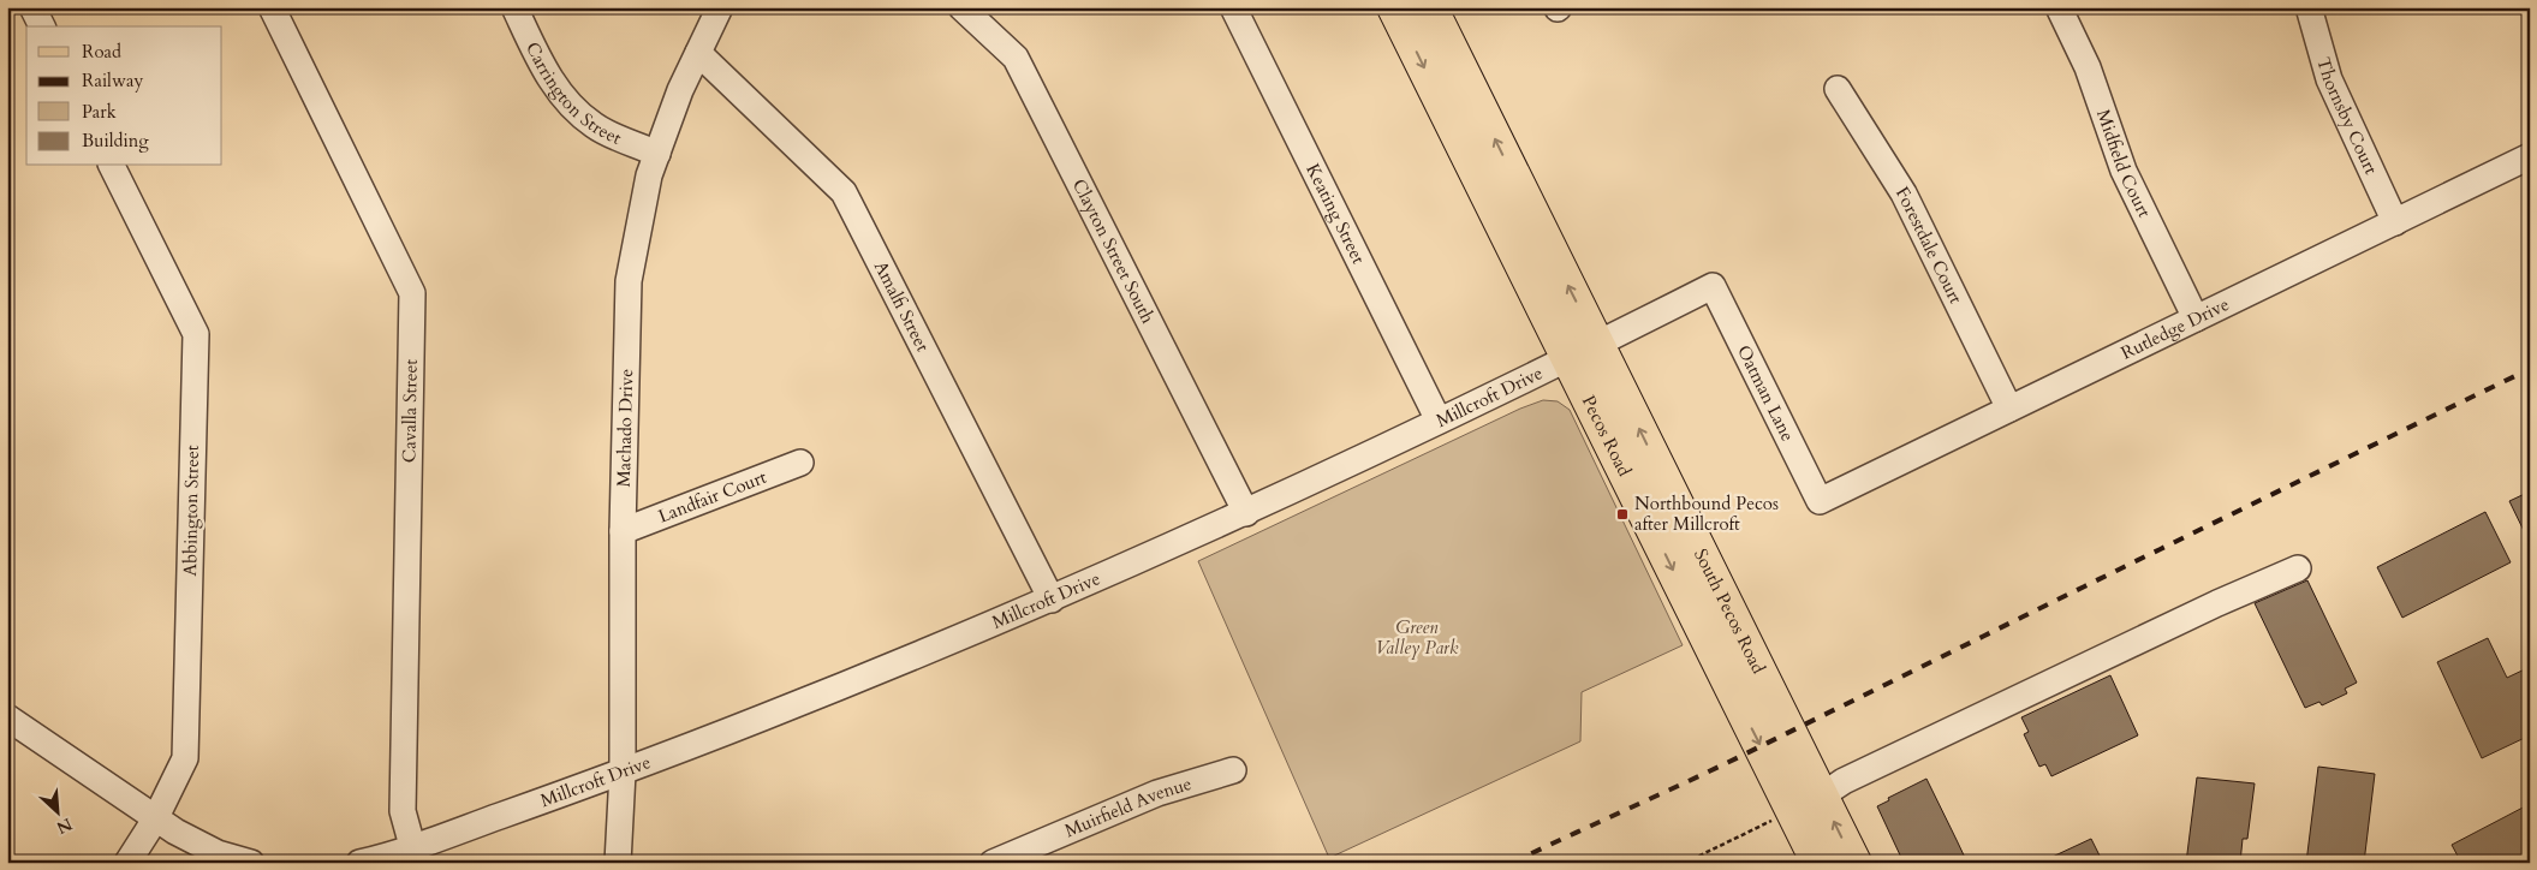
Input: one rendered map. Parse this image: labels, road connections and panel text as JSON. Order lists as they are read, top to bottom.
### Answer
{
  "streets": {
    "main road": ["Pecos Road", "South Pecos Road"],
    "street": [
      "Carrington Street",
      "Thornsby Court",
      "Midfield Court",
      "Keating Street",
      "Forestdale Court",
      "Clayton Street South",
      "Amalfi Street",
      "Rutledge Drive",
      "Oatman Lane",
      "Millcroft Drive",
      "Cavalla Street",
      "Machado Drive",
      "Landfair Court",
      "Abbington Street",
      "Muirfield Avenue"
    ]
  },
  "crossings": [
    ["Carrington Street", "Machado Drive"],
    ["Thornsby Court", "Rutledge Drive"],
    ["Midfield Court", "Rutledge Drive"],
    ["Keating Street", "Millcroft Drive"],
    ["Forestdale Court", "Rutledge Drive"],
    ["Clayton Street South", "Millcroft Drive"],
    ["Amalfi Street", "Millcroft Drive"],
    ["Amalfi Street", "Machado Drive"],
    ["Rutledge Drive", "Oatman Lane"],
    ["Oatman Lane", "Millcroft Drive"],
    ["Millcroft Drive", "Cavalla Street"],
    ["Millcroft Drive", "Machado Drive"],
    ["Millcroft Drive", "Pecos Road"],
    ["Millcroft Drive", "South Pecos Road"],
    ["Machado Drive", "Landfair Court"]
  ],
  "one_way": ["Pecos Road", "South Pecos Road"],
  "parks": ["Green Valley Park"],
  "places": {
    "transit": ["Northbound Pecos after Millcroft"]
  },
  "legend": [
    "Road",
    "Railway",
    "Park",
    "Building"
  ],
  "north": "bottom right"
}
